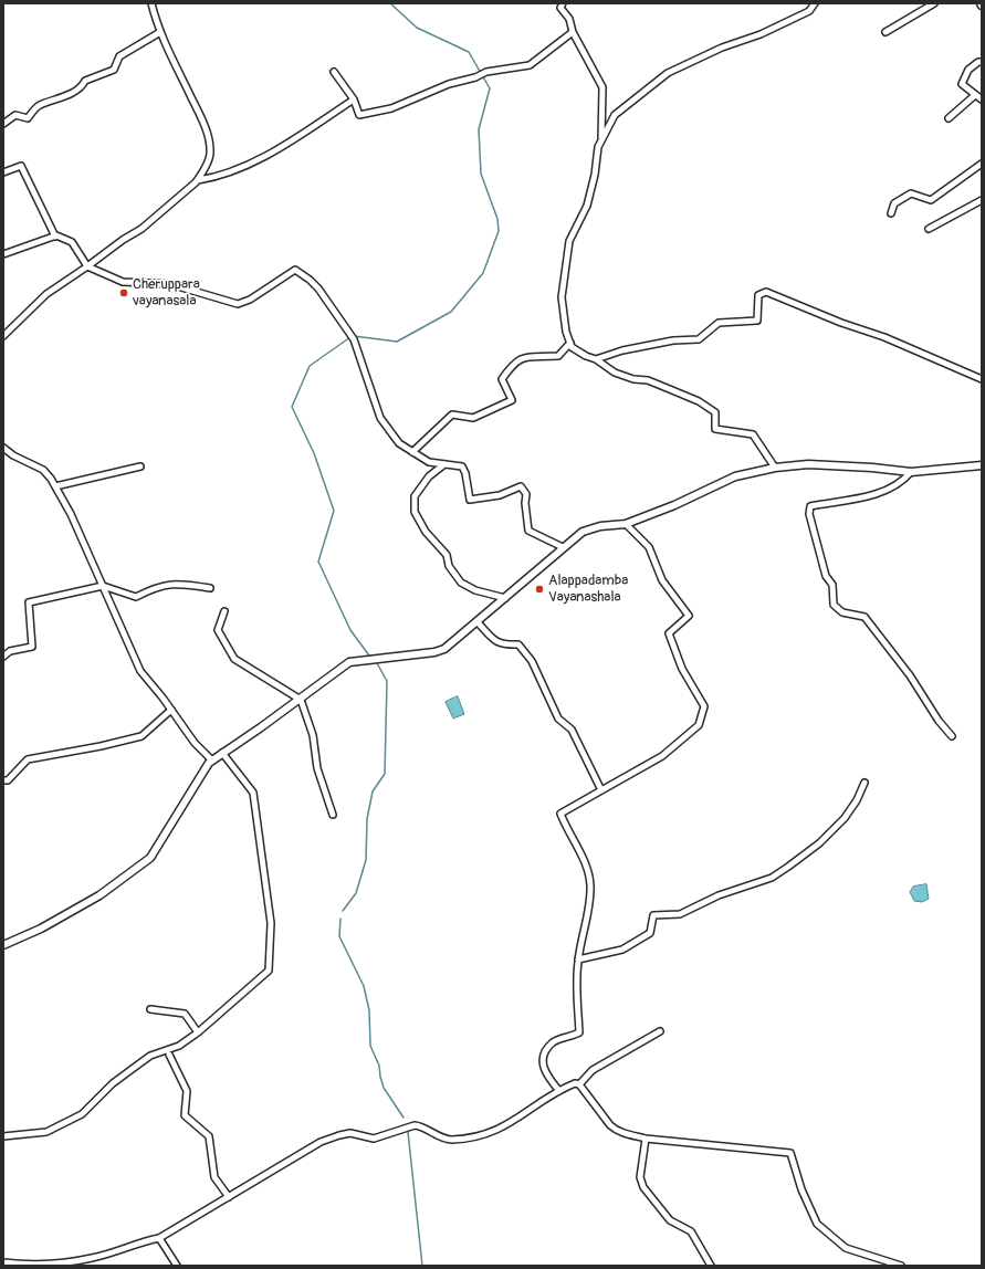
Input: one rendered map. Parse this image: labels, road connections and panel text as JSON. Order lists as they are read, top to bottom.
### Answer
{
  "places": ["Cheruppara vayanasala", "Alappadamba Vayanashala"]
}
